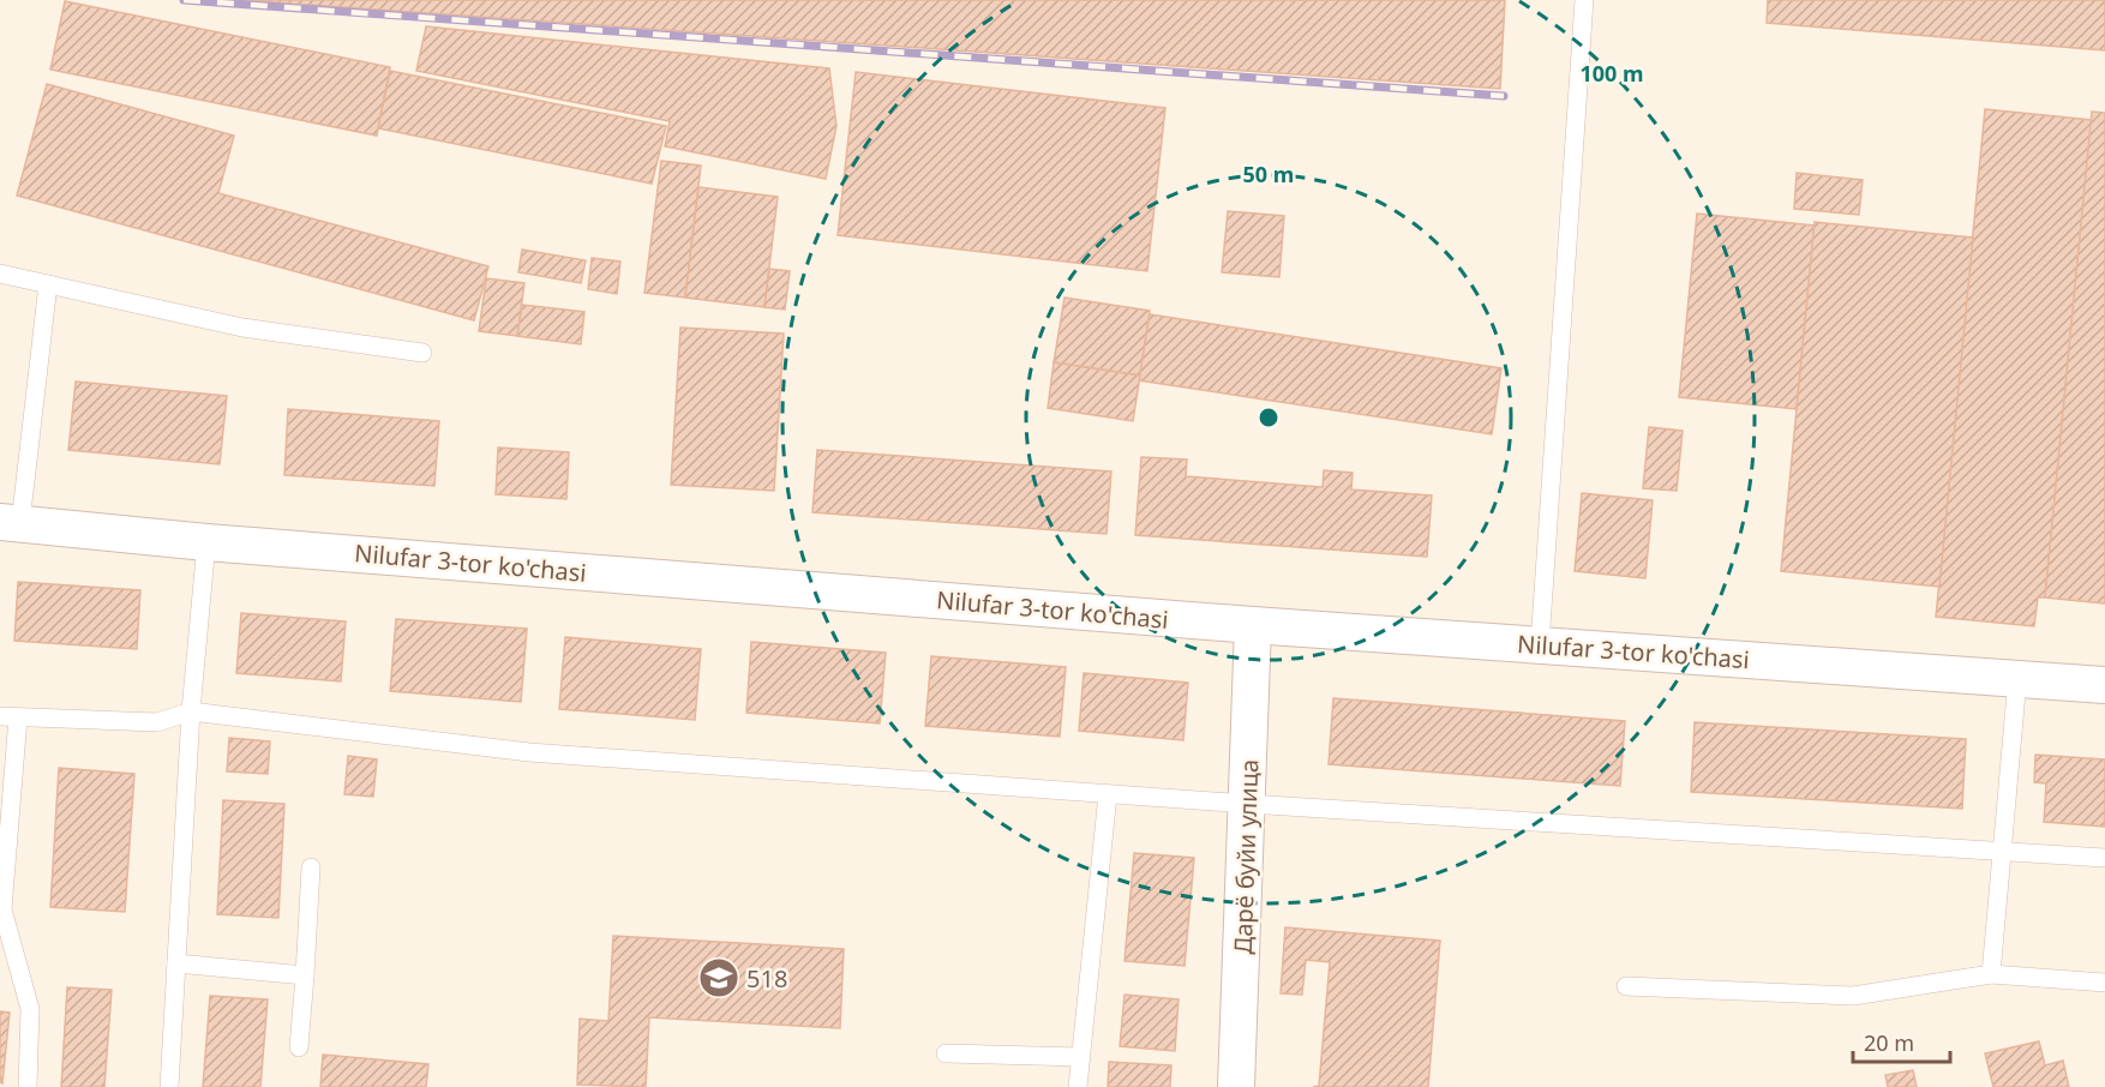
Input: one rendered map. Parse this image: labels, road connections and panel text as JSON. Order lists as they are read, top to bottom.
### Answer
{
  "streets": {
    "street": ["Nilufar 3-tor ko'chasi", "Дарё буйи улица"]
  },
  "crossings": [
    ["Nilufar 3-tor ko'chasi", "Дарё буйи улица"]
  ],
  "places": {
    "school or university": ["518"]
  },
  "scale_bar": "20 m",
  "rings": ["100 m", "50 m"]
}
